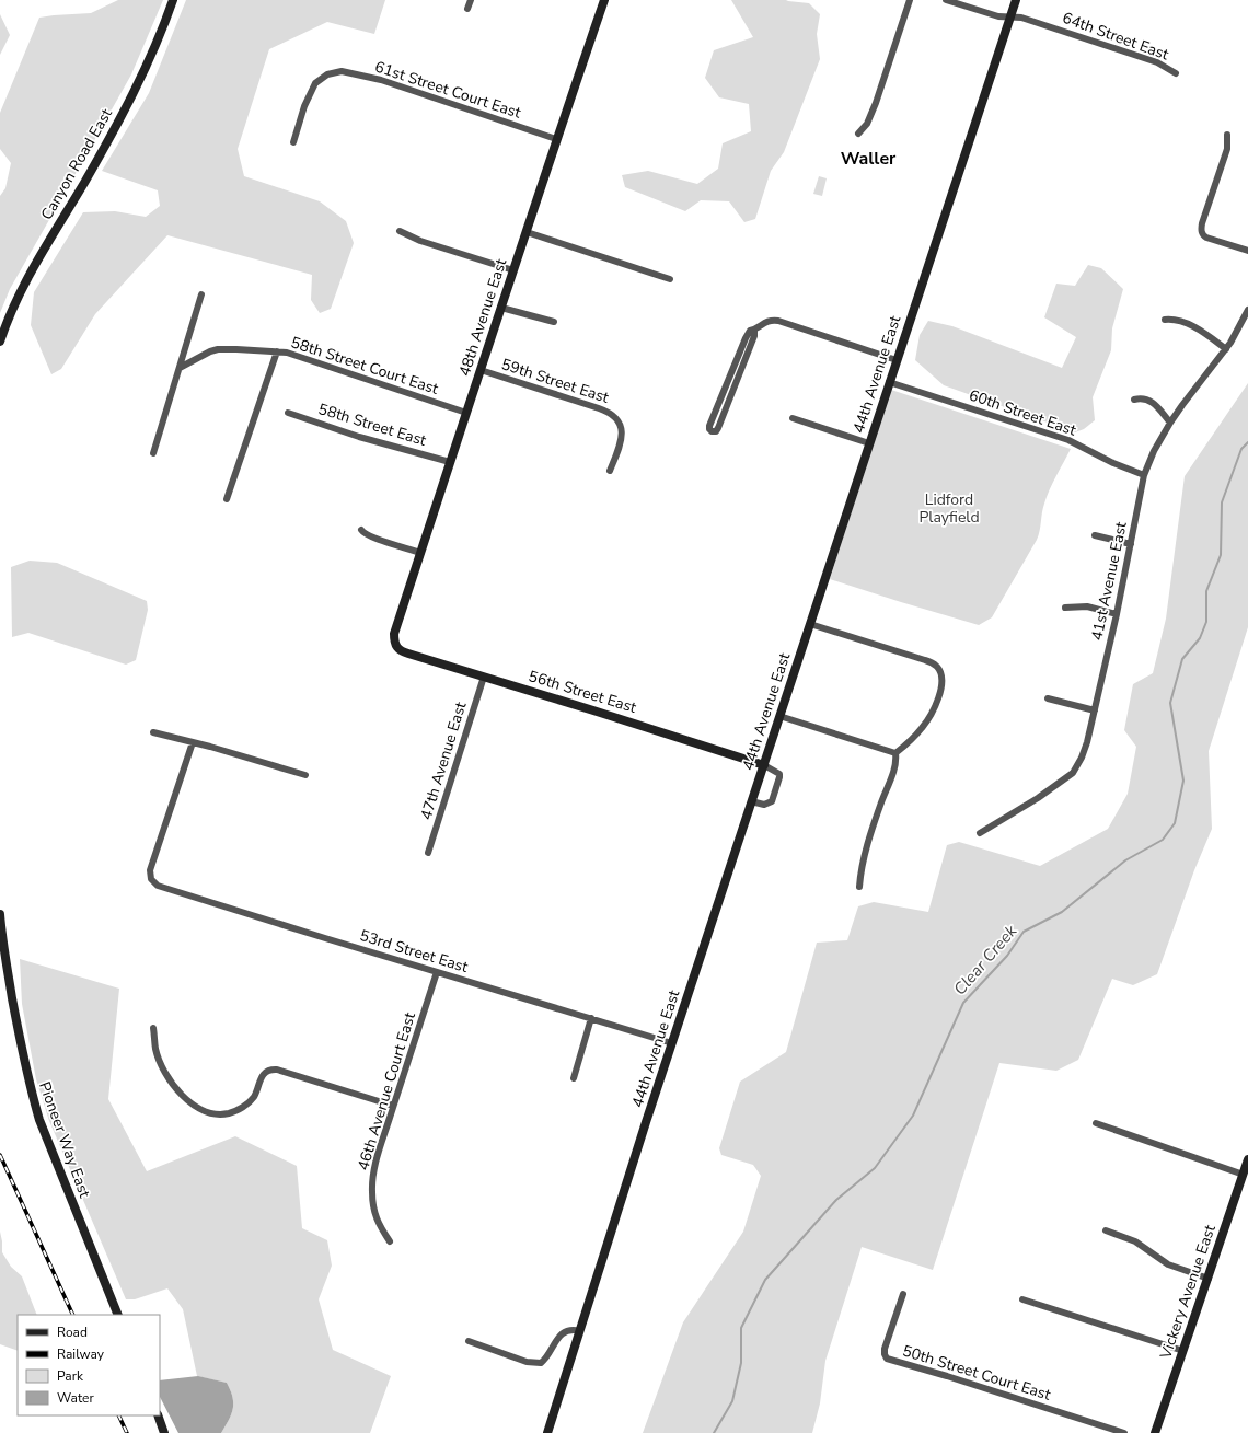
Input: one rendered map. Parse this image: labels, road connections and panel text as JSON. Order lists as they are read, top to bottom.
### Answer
{
  "streets": {
    "street": [
      "64th Street East",
      "61st Street Court East",
      "Canyon Road East",
      "48th Avenue East",
      "58th Street Court East",
      "44th Avenue East",
      "59th Street East",
      "60th Street East",
      "58th Street East",
      "41st Avenue East",
      "56th Street East",
      "47th Avenue East",
      "53rd Street East",
      "46th Avenue Court East",
      "Pioneer Way East",
      "Vickery Avenue East",
      "50th Street Court East"
    ]
  },
  "crossings": [
    ["64th Street East", "44th Avenue East"],
    ["61st Street Court East", "48th Avenue East"],
    ["48th Avenue East", "58th Street Court East"],
    ["48th Avenue East", "59th Street East"],
    ["48th Avenue East", "58th Street East"],
    ["48th Avenue East", "56th Street East"],
    ["44th Avenue East", "60th Street East"],
    ["44th Avenue East", "56th Street East"],
    ["44th Avenue East", "53rd Street East"],
    ["60th Street East", "41st Avenue East"],
    ["56th Street East", "47th Avenue East"],
    ["53rd Street East", "46th Avenue Court East"]
  ],
  "districts": ["Waller"],
  "water": ["Clear Creek"],
  "parks": ["Lidford Playfield"],
  "legend": [
    "Road",
    "Railway",
    "Park",
    "Water"
  ]
}
